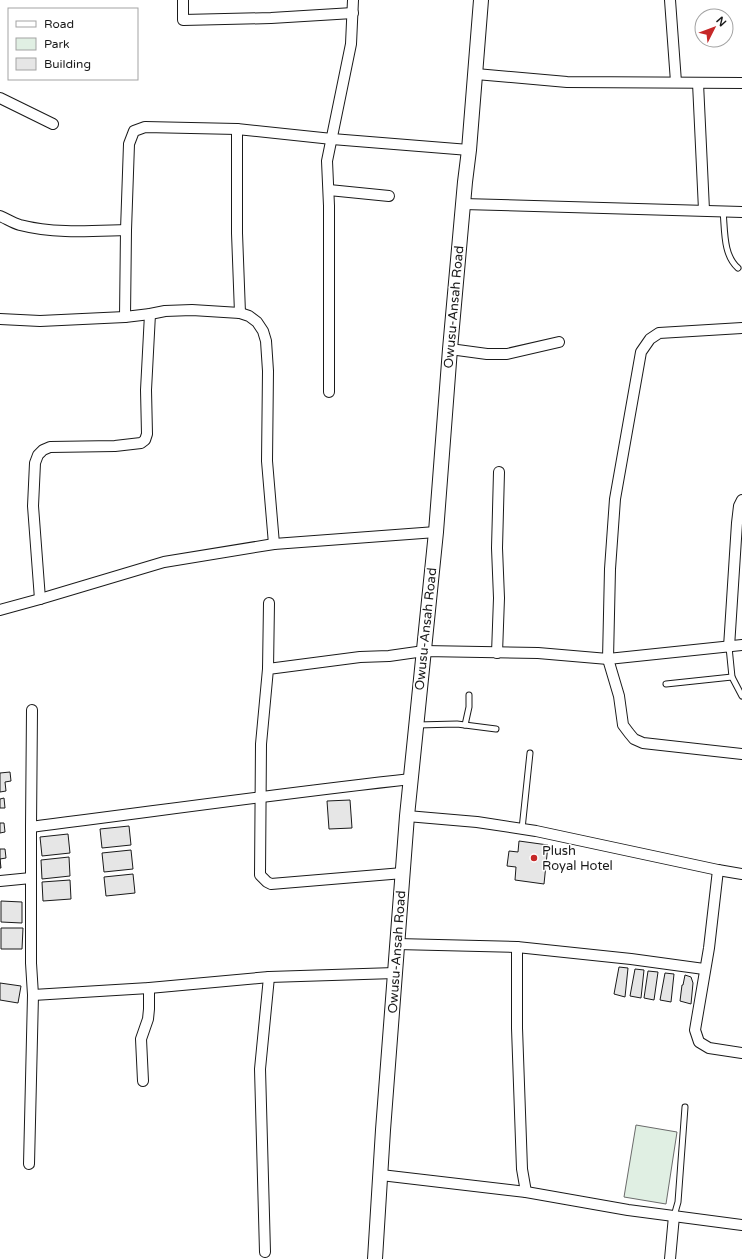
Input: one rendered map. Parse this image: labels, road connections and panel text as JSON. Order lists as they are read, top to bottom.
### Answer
{
  "streets": {
    "street": ["Owusu-Ansah Road"]
  },
  "places": ["Plush Royal Hotel"],
  "legend": ["Road", "Park", "Building"],
  "north": "top right"
}
